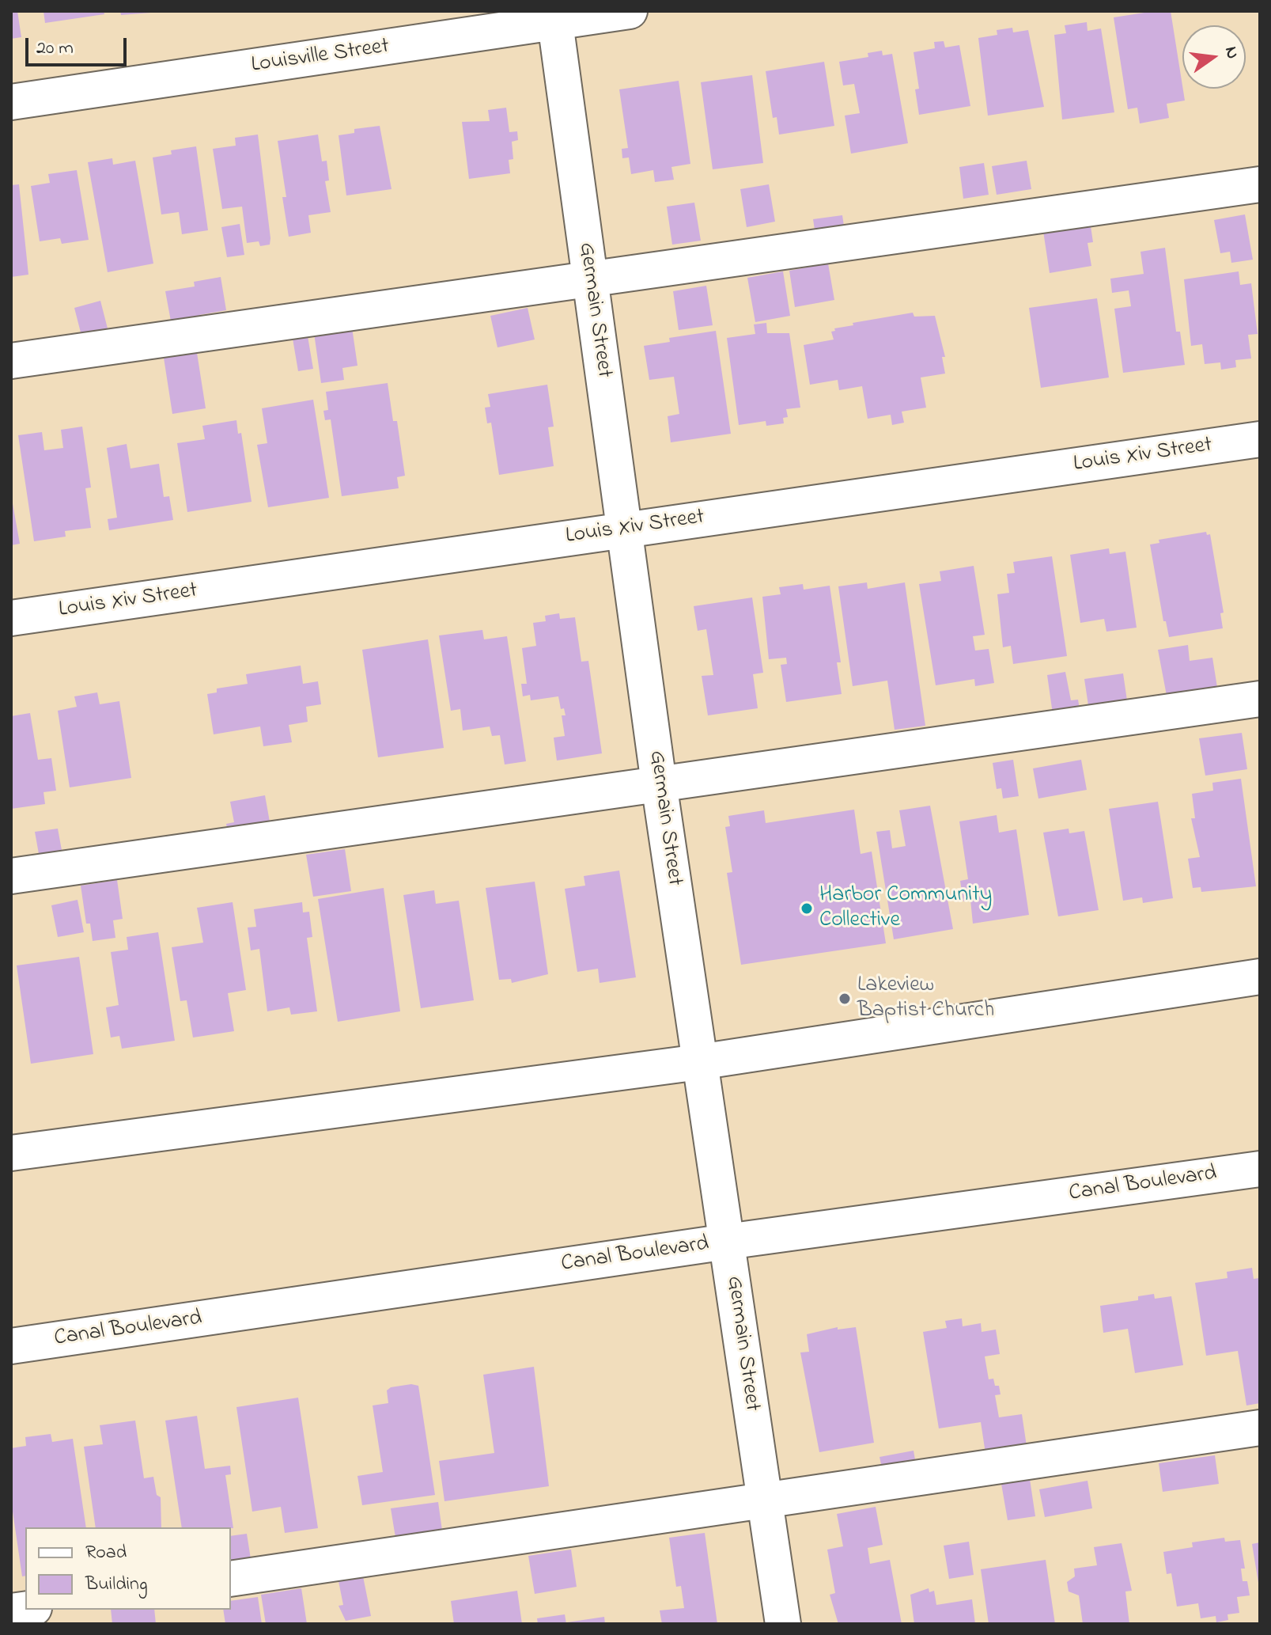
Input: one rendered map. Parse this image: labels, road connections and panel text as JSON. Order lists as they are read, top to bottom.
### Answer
{
  "streets": {
    "street": [
      "Louisville Street",
      "Germain Street",
      "Louis Xiv Street",
      "Canal Boulevard"
    ]
  },
  "crossings": [
    ["Louisville Street", "Germain Street"],
    ["Germain Street", "Louis Xiv Street"],
    ["Germain Street", "Canal Boulevard"]
  ],
  "places": ["Harbor Community Collective", "Lakeview Baptist Church"],
  "legend": ["Road", "Building"],
  "scale_bar": "20 m",
  "north": "right"
}
